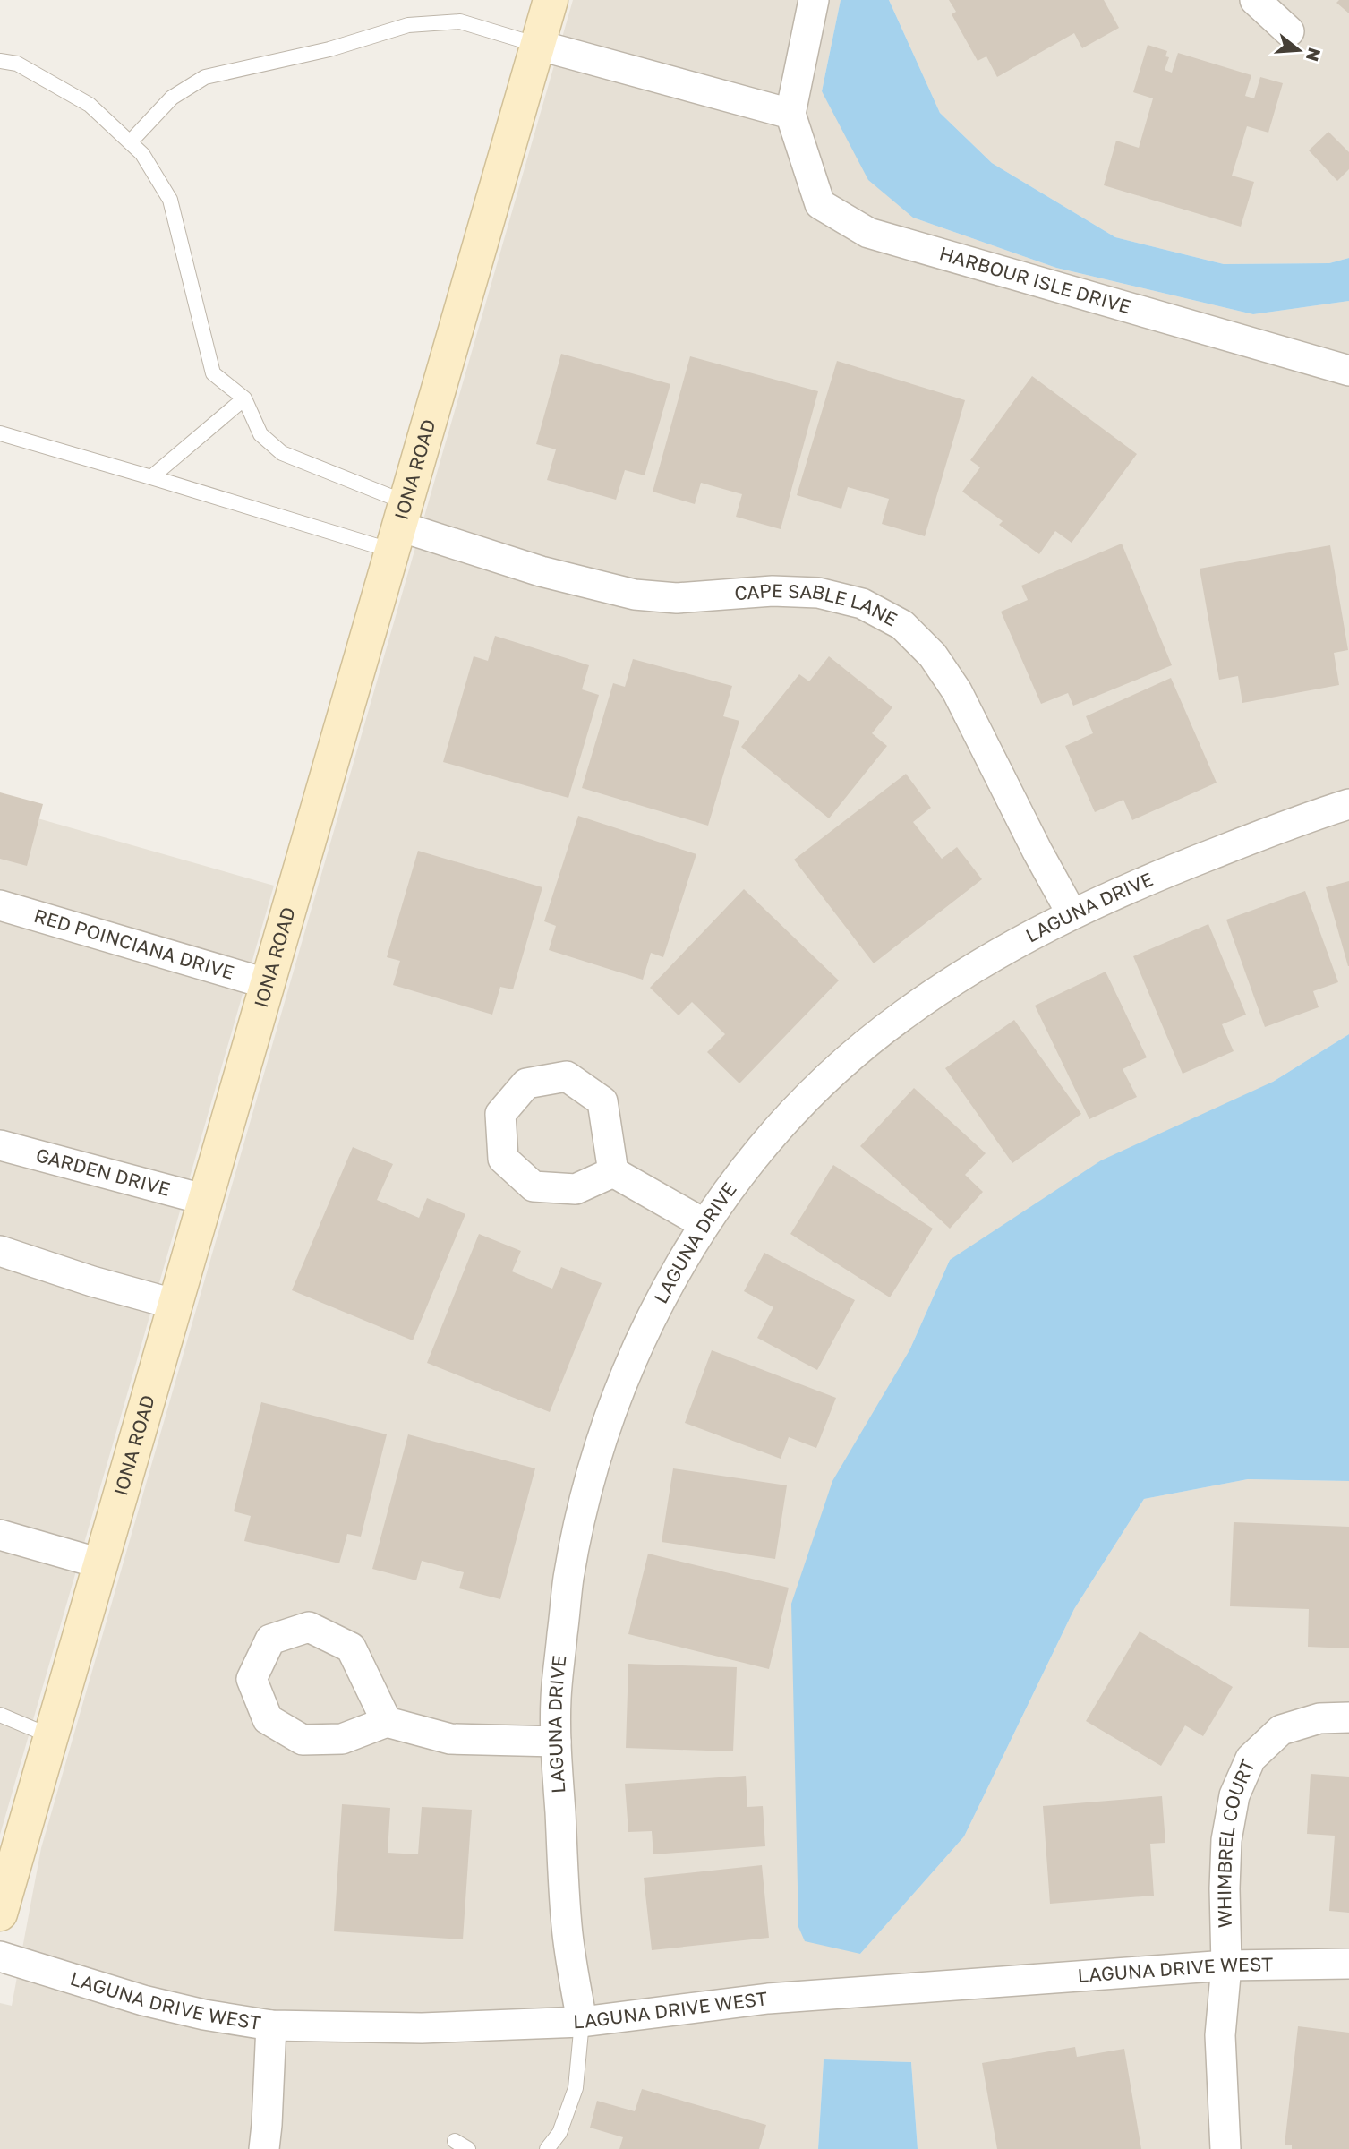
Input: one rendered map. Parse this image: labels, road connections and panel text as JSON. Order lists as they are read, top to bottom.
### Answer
{
  "streets": {
    "street": [
      "HARBOUR ISLE DRIVE",
      "IONA ROAD",
      "CAPE SABLE LANE",
      "LAGUNA DRIVE",
      "RED POINCIANA DRIVE",
      "GARDEN DRIVE",
      "WHIMBREL COURT",
      "LAGUNA DRIVE WEST"
    ]
  },
  "crossings": [
    ["IONA ROAD", "CAPE SABLE LANE"],
    ["IONA ROAD", "RED POINCIANA DRIVE"],
    ["IONA ROAD", "GARDEN DRIVE"],
    ["CAPE SABLE LANE", "LAGUNA DRIVE"],
    ["LAGUNA DRIVE", "LAGUNA DRIVE WEST"],
    ["WHIMBREL COURT", "LAGUNA DRIVE WEST"]
  ],
  "north": "right"
}
